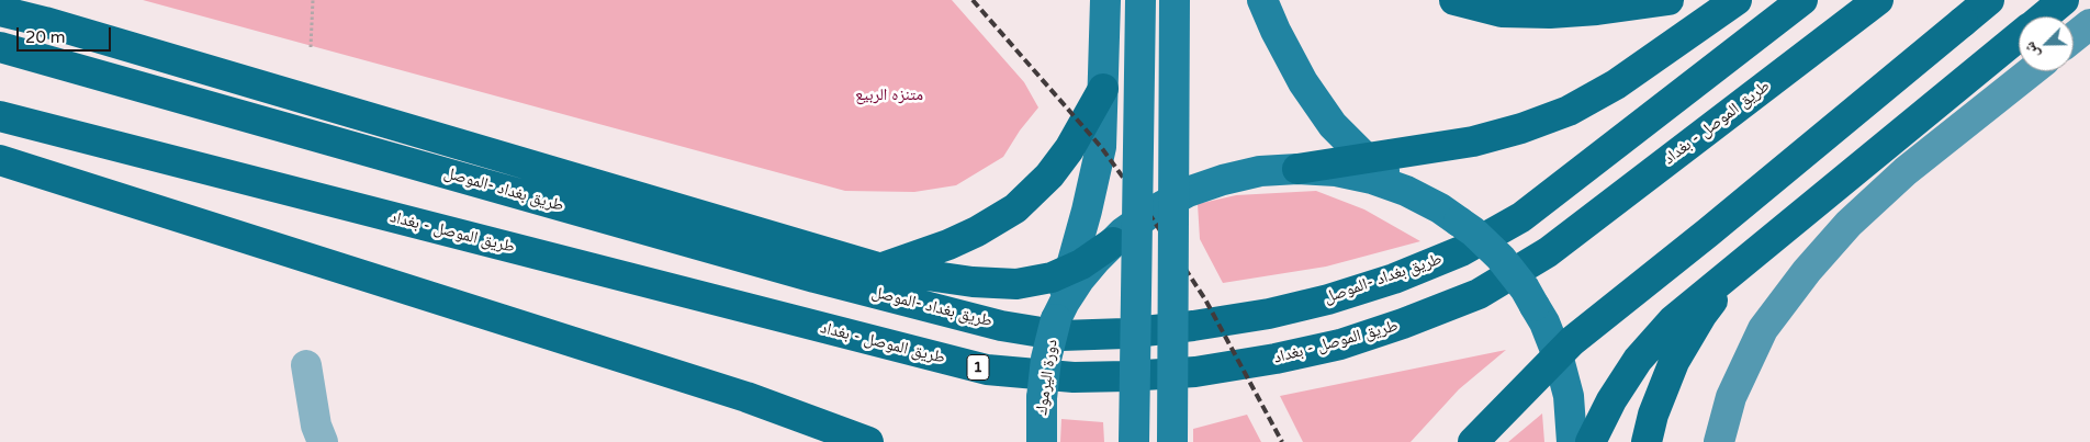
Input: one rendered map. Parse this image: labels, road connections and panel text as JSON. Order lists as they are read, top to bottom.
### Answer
{
  "streets": {
    "highway": ["طريق الموصل - بغداد", "طريق بغداد -الموصل", "1"],
    "main road": ["دورة اليرموك"]
  },
  "parks": ["متنزه الربيع"],
  "scale_bar": "20 m",
  "north": "bottom left"
}
